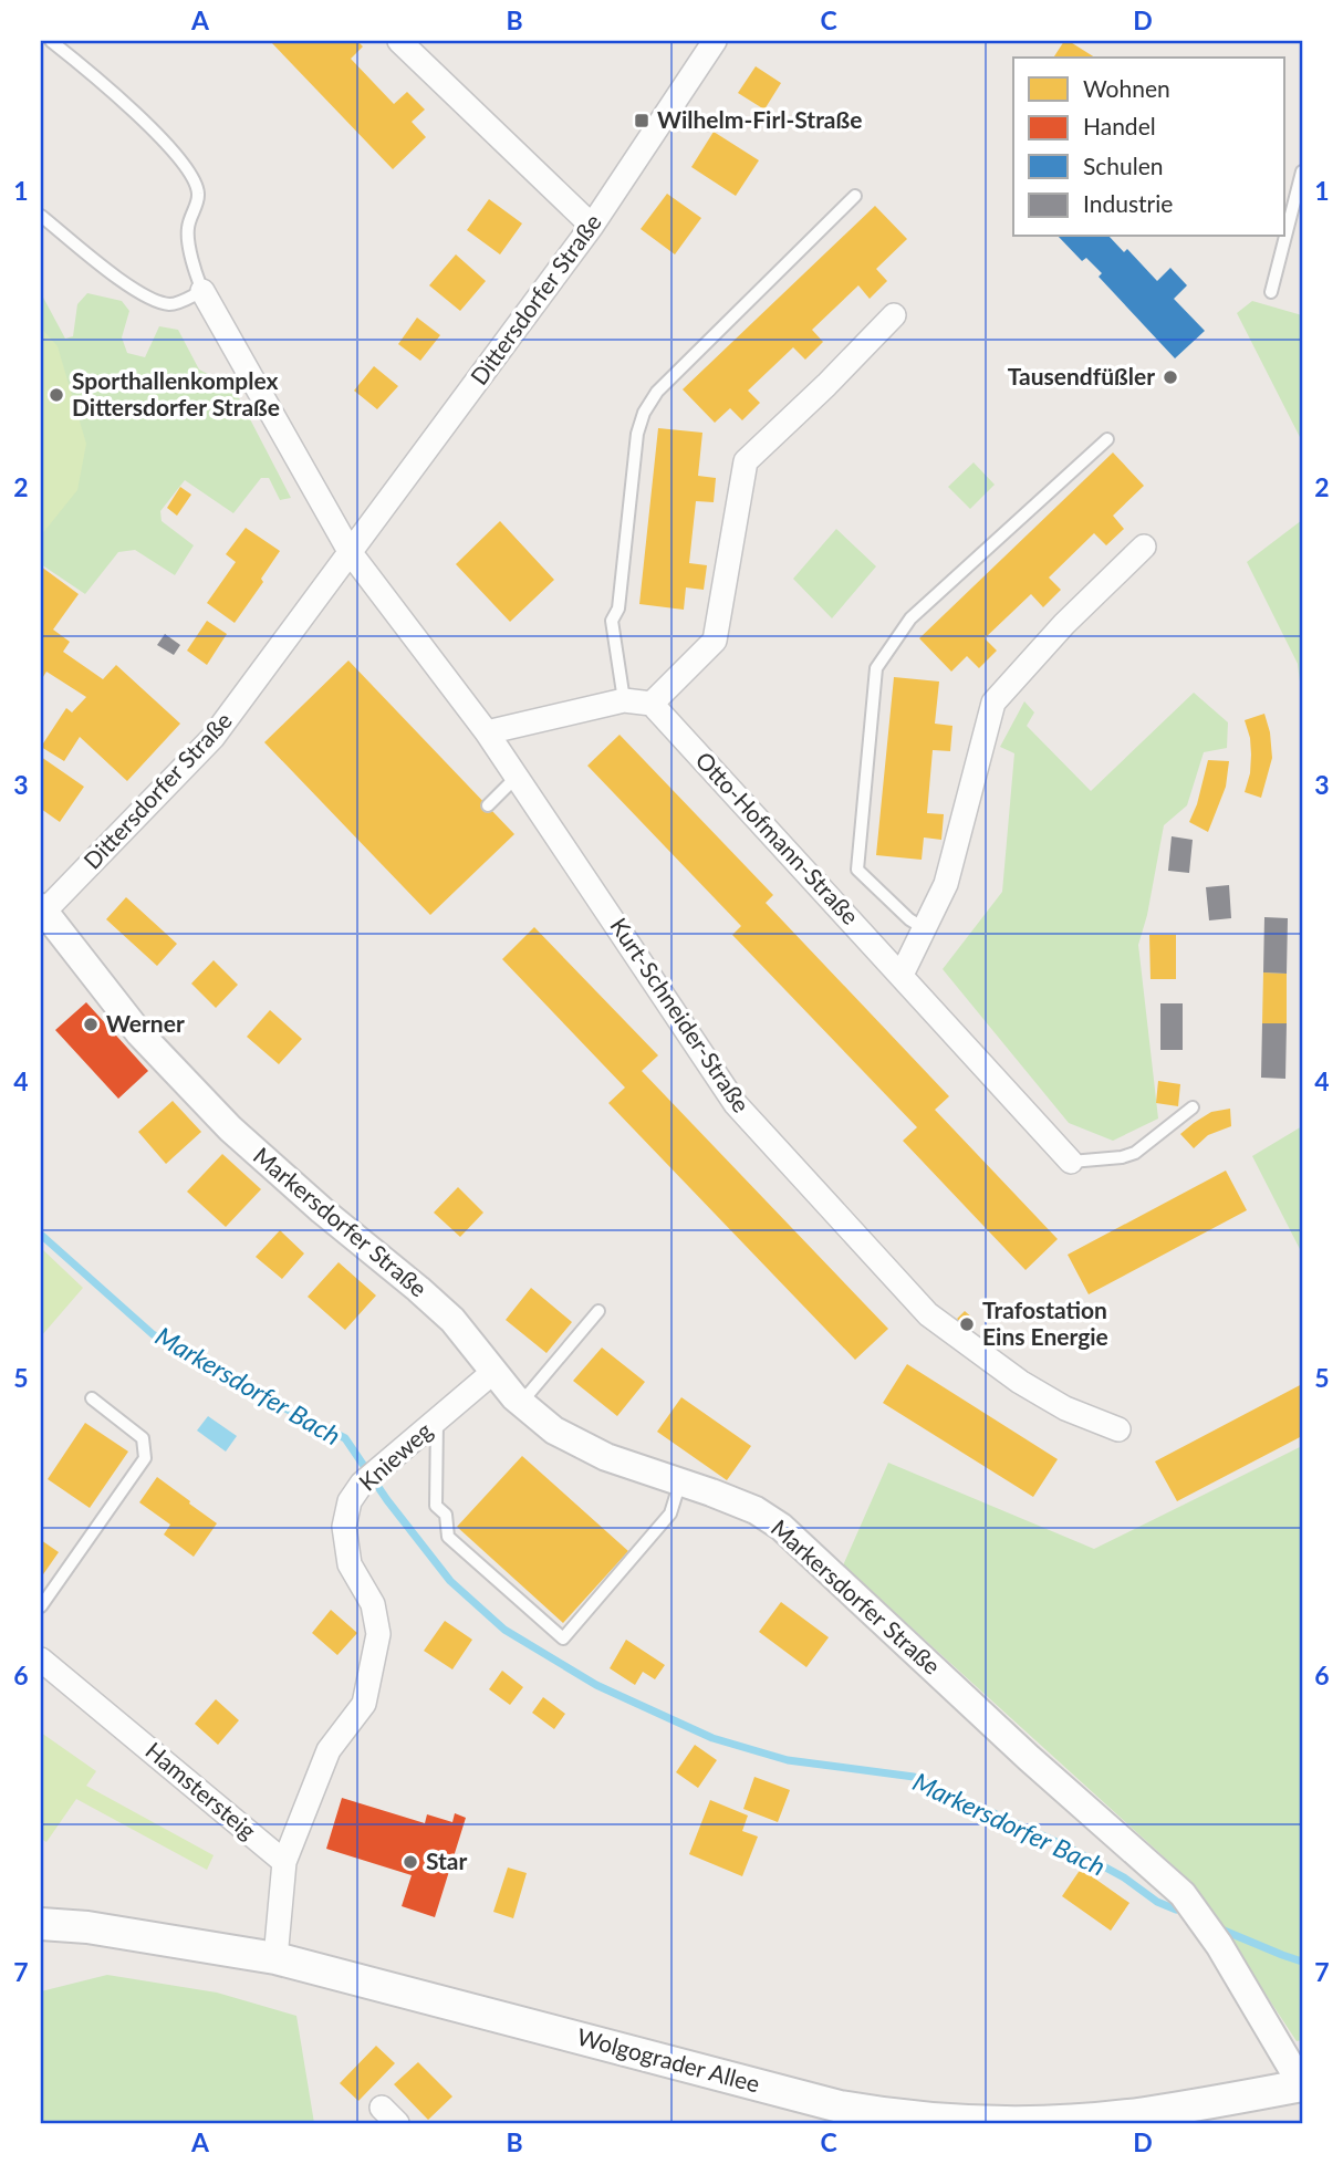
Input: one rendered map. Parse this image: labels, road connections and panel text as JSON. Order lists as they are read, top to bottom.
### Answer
{
  "streets": {
    "main road": ["Wolgograder Allee"],
    "street": [
      "Dittersdorfer Straße",
      "Otto-Hofmann-Straße",
      "Kurt-Schneider-Straße",
      "Markersdorfer Straße",
      "Knieweg",
      "Hamstersteig"
    ]
  },
  "crossings": [
    ["Dittersdorfer Straße", "Kurt-Schneider-Straße"],
    ["Dittersdorfer Straße", "Markersdorfer Straße"],
    ["Markersdorfer Straße", "Knieweg"],
    ["Markersdorfer Straße", "Wolgograder Allee"],
    ["Knieweg", "Hamstersteig"]
  ],
  "water": ["Markersdorfer Bach"],
  "places": {
    "transit": ["Wilhelm-Firl-Straße"],
    "other": [
      "Tausendfüßler",
      "Sporthallenkomplex Dittersdorfer Straße",
      "Werner",
      "Trafostation Eins Energie",
      "Star"
    ]
  },
  "legend": [
    "Wohnen",
    "Handel",
    "Schulen",
    "Industrie"
  ],
  "grid": {
    "columns": [
      "A",
      "B",
      "C",
      "D"
    ],
    "rows": [
      "1",
      "2",
      "3",
      "4",
      "5",
      "6",
      "7"
    ]
  }
}
